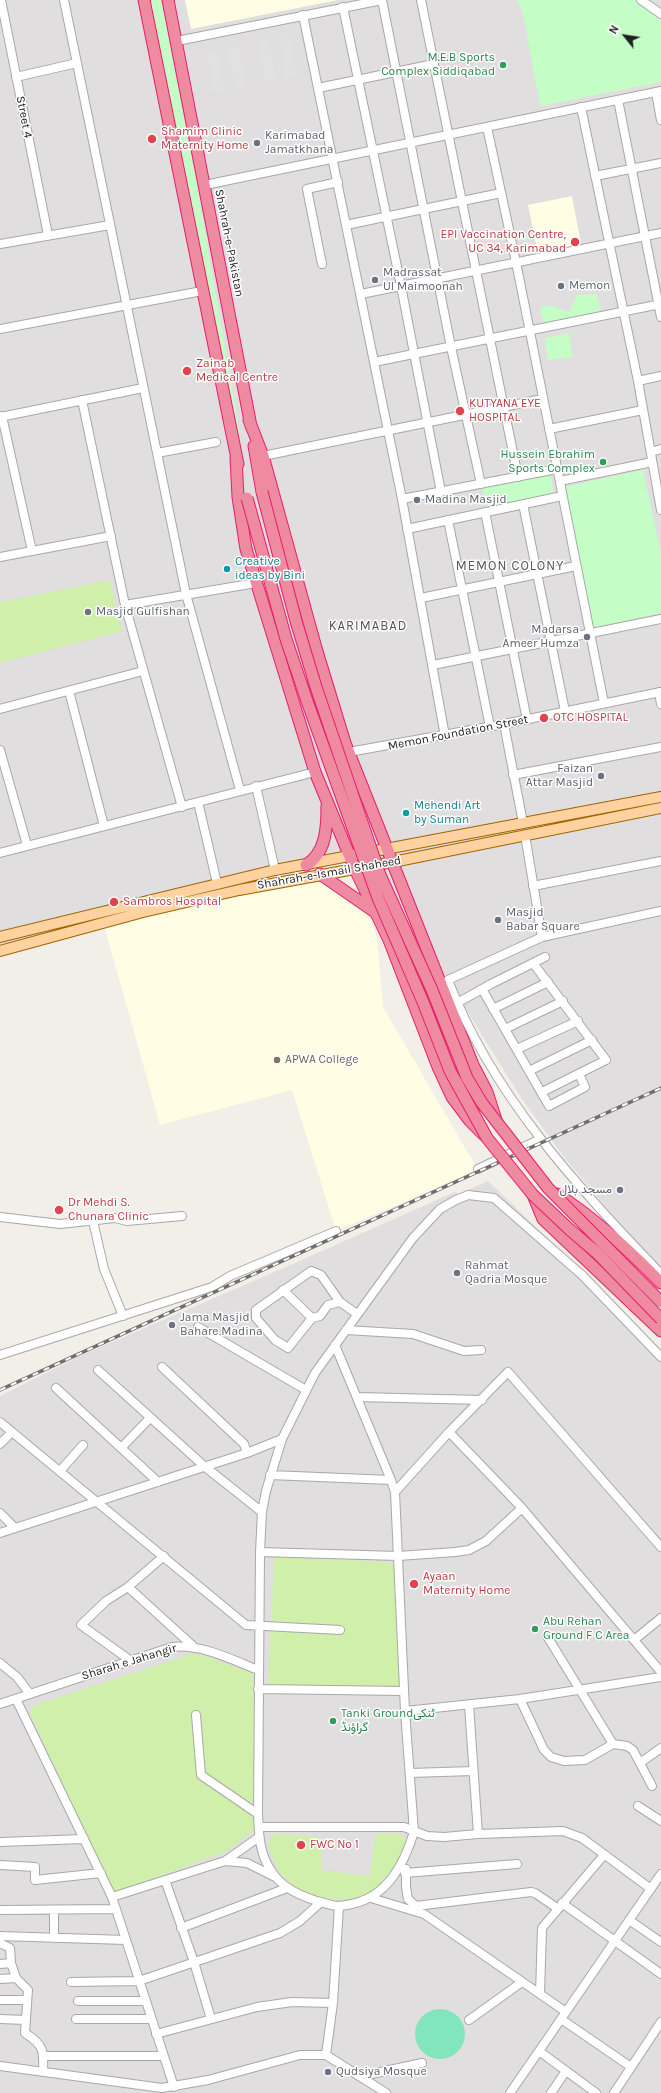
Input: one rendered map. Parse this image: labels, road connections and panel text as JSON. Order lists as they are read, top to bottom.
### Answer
{
  "streets": {
    "highway": ["Shahrah-e-Pakistan"],
    "main road": ["Shahrah-e-Ismail Shaheed"],
    "street": ["Street 4", "Memon Foundation Street", "Sharah e Jahangir"]
  },
  "districts": ["MEMON COLONY", "KARIMABAD"],
  "places": [
    "M.E.B Sports Complex Siddiqabad",
    "Shamim Clinic Maternity Home",
    "Karimabad Jamatkhana",
    "EPI Vaccination Centre, UC 34, Karimabad",
    "Madrassat Ul Maimoonah",
    "Memon",
    "Zainab Medical Centre",
    "KUTYANA EYE HOSPITAL",
    "Hussein Ebrahim Sports Complex",
    "Madina Masjid",
    "Creative ideas by Bini",
    "Masjid Gulfishan",
    "Madarsa Ameer Humza",
    "OTC HOSPITAL",
    "Faizan Attar Masjid",
    "Mehendi Art by Suman",
    "Sambros Hospital",
    "Masjid Babar Square",
    "APWA College",
    "مسجد بلال",
    "Dr Mehdi S. Chunara Clinic",
    "Rahmat Qadria Mosque",
    "Jama Masjid Bahare Madina",
    "Ayaan Maternity Home",
    "Abu Rehan Ground F C Area",
    "Tanki Groundٹنکی گراؤنڈ",
    "FWC No 1",
    "Qudsiya Mosque"
  ],
  "north": "top left"
}
